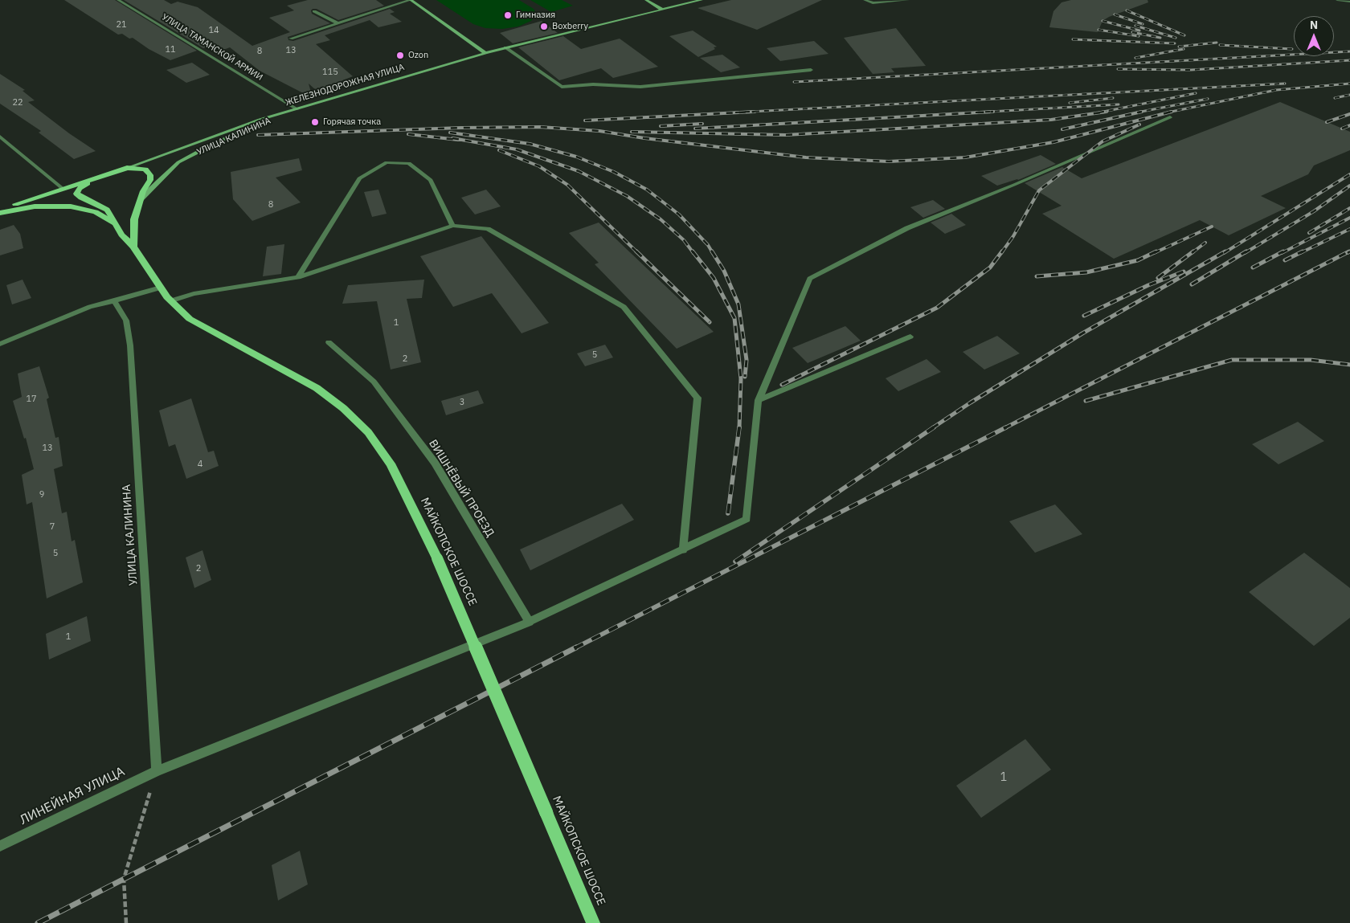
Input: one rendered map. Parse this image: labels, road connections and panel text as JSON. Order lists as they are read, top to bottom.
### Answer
{
  "streets": {
    "main road": ["ЖЕЛЕЗНОДОРОЖНАЯ УЛИЦА", "УЛИЦА КАЛИНИНА", "МАЙКОПСКОЕ ШОССЕ"],
    "street": ["УЛИЦА ТАМАНСКОЙ АРМИИ", "ВИШНЁВЫЙ ПРОЕЗД", "ЛИНЕЙНАЯ УЛИЦА"]
  },
  "crossings": [
    ["УЛИЦА ТАМАНСКОЙ АРМИИ", "ЖЕЛЕЗНОДОРОЖНАЯ УЛИЦА"],
    ["УЛИЦА ТАМАНСКОЙ АРМИИ", "УЛИЦА КАЛИНИНА"],
    ["ЖЕЛЕЗНОДОРОЖНАЯ УЛИЦА", "УЛИЦА КАЛИНИНА"],
    ["УЛИЦА КАЛИНИНА", "ЛИНЕЙНАЯ УЛИЦА"],
    ["ВИШНЁВЫЙ ПРОЕЗД", "ЛИНЕЙНАЯ УЛИЦА"]
  ],
  "places": [
    "Гимназия",
    "Boxberry",
    "Ozon",
    "Горячая точка"
  ],
  "house_numbers": [
    "21",
    "14",
    "11",
    "13",
    "8",
    "115",
    "22",
    "8",
    "1",
    "5",
    "2",
    "17",
    "3",
    "13",
    "4",
    "9",
    "7",
    "5",
    "2",
    "1",
    "1"
  ],
  "north": "top"
}
